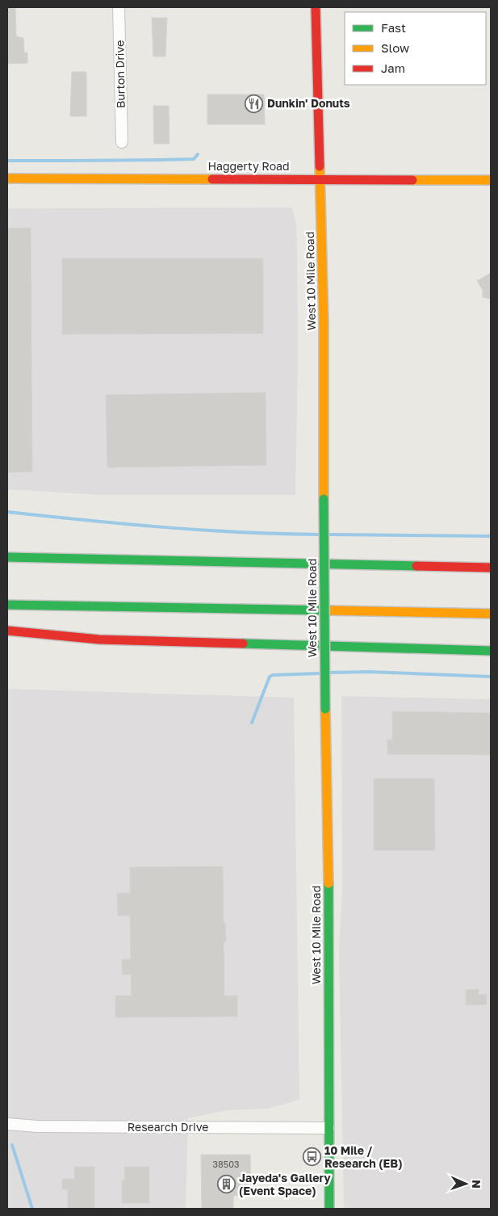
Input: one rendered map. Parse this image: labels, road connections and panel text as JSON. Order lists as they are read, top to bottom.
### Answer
{
  "streets": {
    "main road": ["Haggerty Road", "West 10 Mile Road"],
    "street": ["Burton Drive", "Research Drive"]
  },
  "crossings": [
    ["Haggerty Road", "West 10 Mile Road"],
    ["West 10 Mile Road", "Research Drive"]
  ],
  "places": {
    "restaurant": ["Dunkin' Donuts"],
    "bus stop": ["10 Mile / Research (EB)"],
    "building": ["Jayeda's Gallery (Event Space)"]
  },
  "house_numbers": ["38503"],
  "legend": ["Fast", "Slow", "Jam"],
  "north": "right"
}
